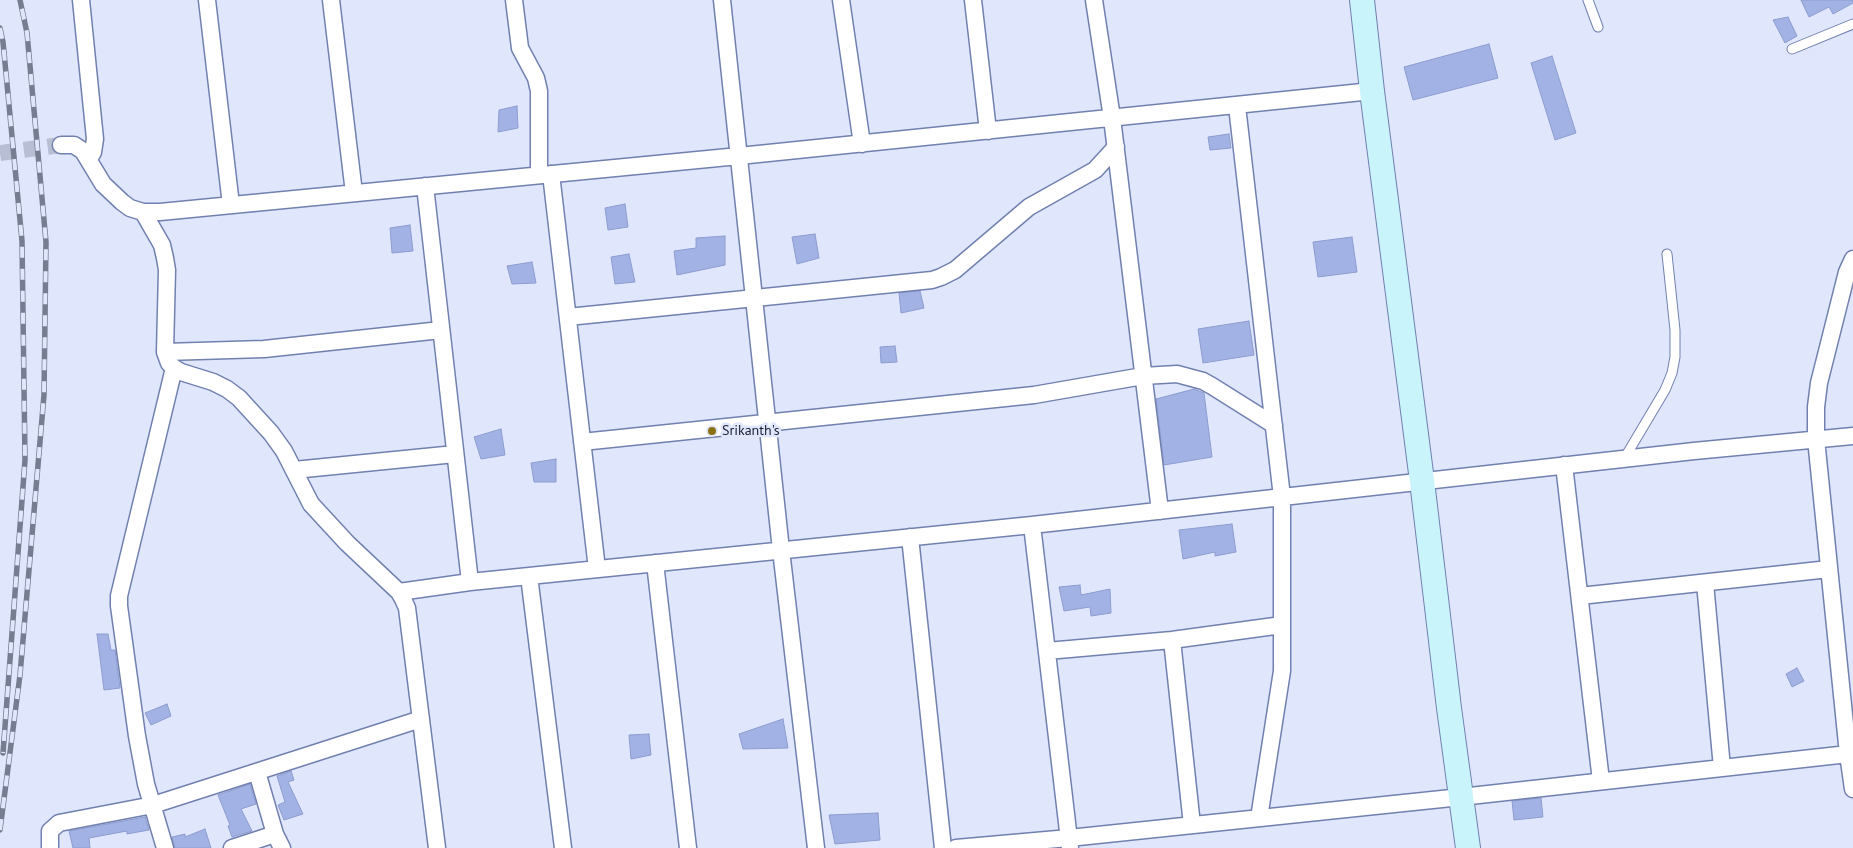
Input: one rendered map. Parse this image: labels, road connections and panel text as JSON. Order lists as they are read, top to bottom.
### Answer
{
  "places": ["Srikanth's"]
}
